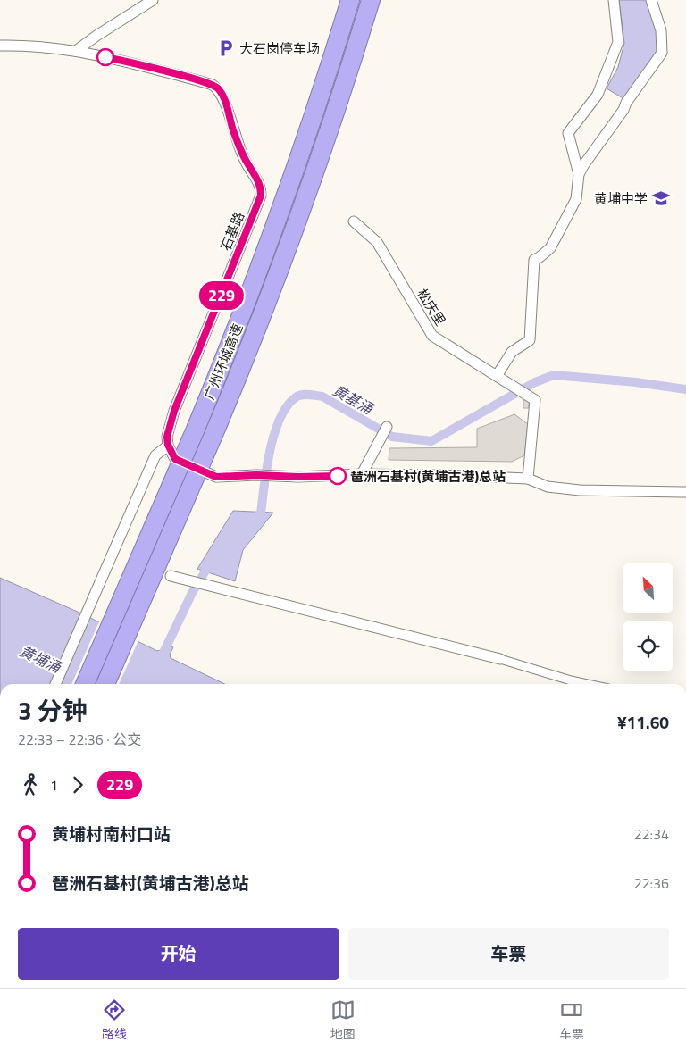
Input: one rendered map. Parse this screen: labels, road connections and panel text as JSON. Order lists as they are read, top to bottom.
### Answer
{
  "streets": {
    "highway": ["广州环城高速"],
    "street": ["石基路", "松庆里"]
  },
  "water": ["黄基涌", "黄埔涌"],
  "places": {
    "parking": ["大石岗停车场"],
    "school or university": ["黄埔中学"],
    "other": ["琶洲石基村(黄埔古港)总站"]
  },
  "lines": ["bus line 229"],
  "north": "top left",
  "page": {
    "on_map": "229",
    "heading": ["3 分钟", "22:33 – 22:36 · 公交", "¥11.60"],
    "legs": ["1", "229"],
    "list": [
      {
        "name": "黄埔村南村口站",
        "value": "22:34"
      },
      {
        "name": "琶洲石基村(黄埔古港)总站",
        "value": "22:36"
      }
    ],
    "buttons": ["开始", "车票"],
    "tabs": ["路线", "地图", "车票"]
  }
}
